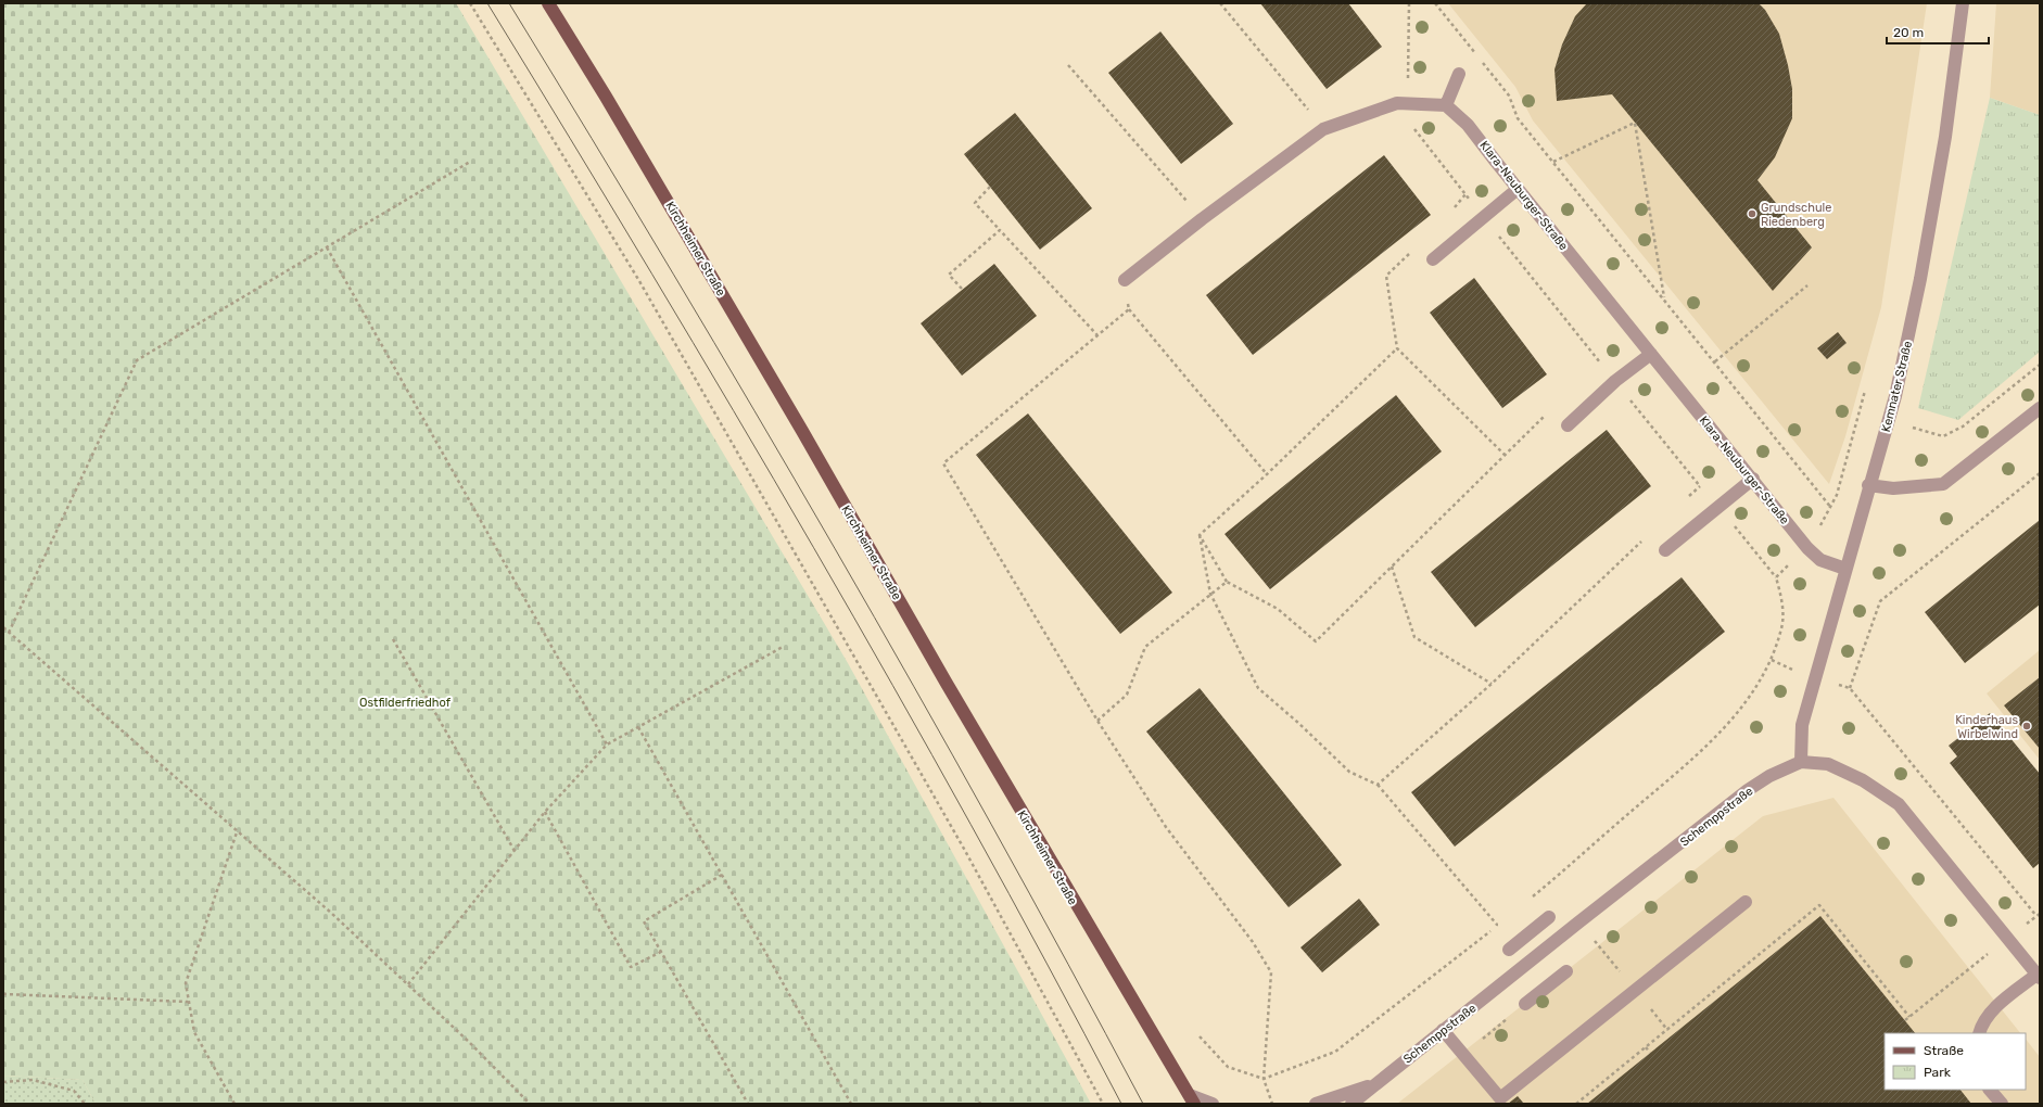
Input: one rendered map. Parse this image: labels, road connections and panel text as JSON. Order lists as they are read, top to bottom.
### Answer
{
  "streets": {
    "main road": ["Kirchheimer Straße"],
    "street": ["Klara-Neuburger-Straße", "Kemnater Straße", "Schemppstraße"]
  },
  "crossings": [
    ["Klara-Neuburger-Straße", "Kemnater Straße"],
    ["Kemnater Straße", "Schemppstraße"]
  ],
  "parks": ["Ostfilderfriedhof"],
  "places": ["Grundschule Riedenberg", "Kinderhaus Wirbelwind"],
  "legend": ["Straße", "Park"],
  "scale_bar": "20 m"
}
